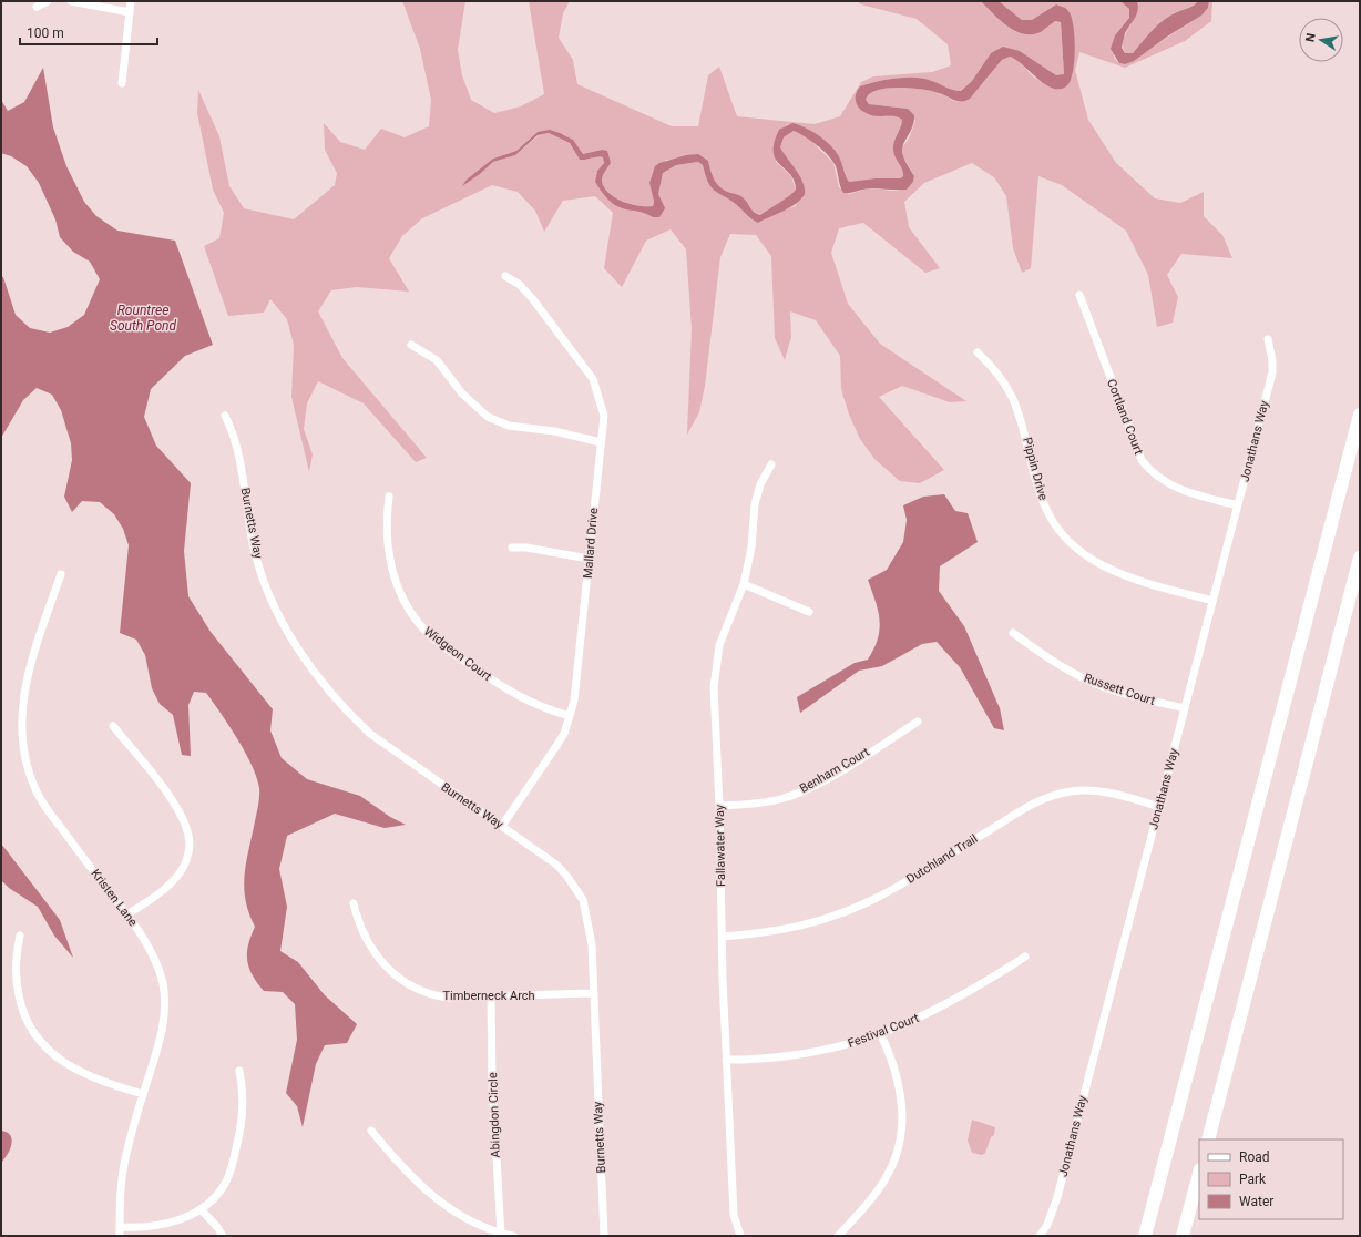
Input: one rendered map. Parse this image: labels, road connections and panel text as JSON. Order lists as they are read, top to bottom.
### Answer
{
  "streets": {
    "street": [
      "Cortland Court",
      "Jonathans Way",
      "Pippin Drive",
      "Burnetts Way",
      "Mallard Drive",
      "Widgeon Court",
      "Russett Court",
      "Benham Court",
      "Fallawater Way",
      "Dutchland Trail",
      "Kristen Lane",
      "Timberneck Arch",
      "Festival Court",
      "Abingdon Circle"
    ]
  },
  "crossings": [
    ["Cortland Court", "Jonathans Way"],
    ["Jonathans Way", "Pippin Drive"],
    ["Jonathans Way", "Russett Court"],
    ["Jonathans Way", "Dutchland Trail"],
    ["Burnetts Way", "Mallard Drive"],
    ["Burnetts Way", "Timberneck Arch"],
    ["Mallard Drive", "Widgeon Court"],
    ["Benham Court", "Fallawater Way"],
    ["Fallawater Way", "Dutchland Trail"],
    ["Fallawater Way", "Festival Court"],
    ["Timberneck Arch", "Abingdon Circle"]
  ],
  "water": ["Rountree South Pond"],
  "legend": ["Road", "Park", "Water"],
  "scale_bar": "100 m",
  "north": "left"
}
